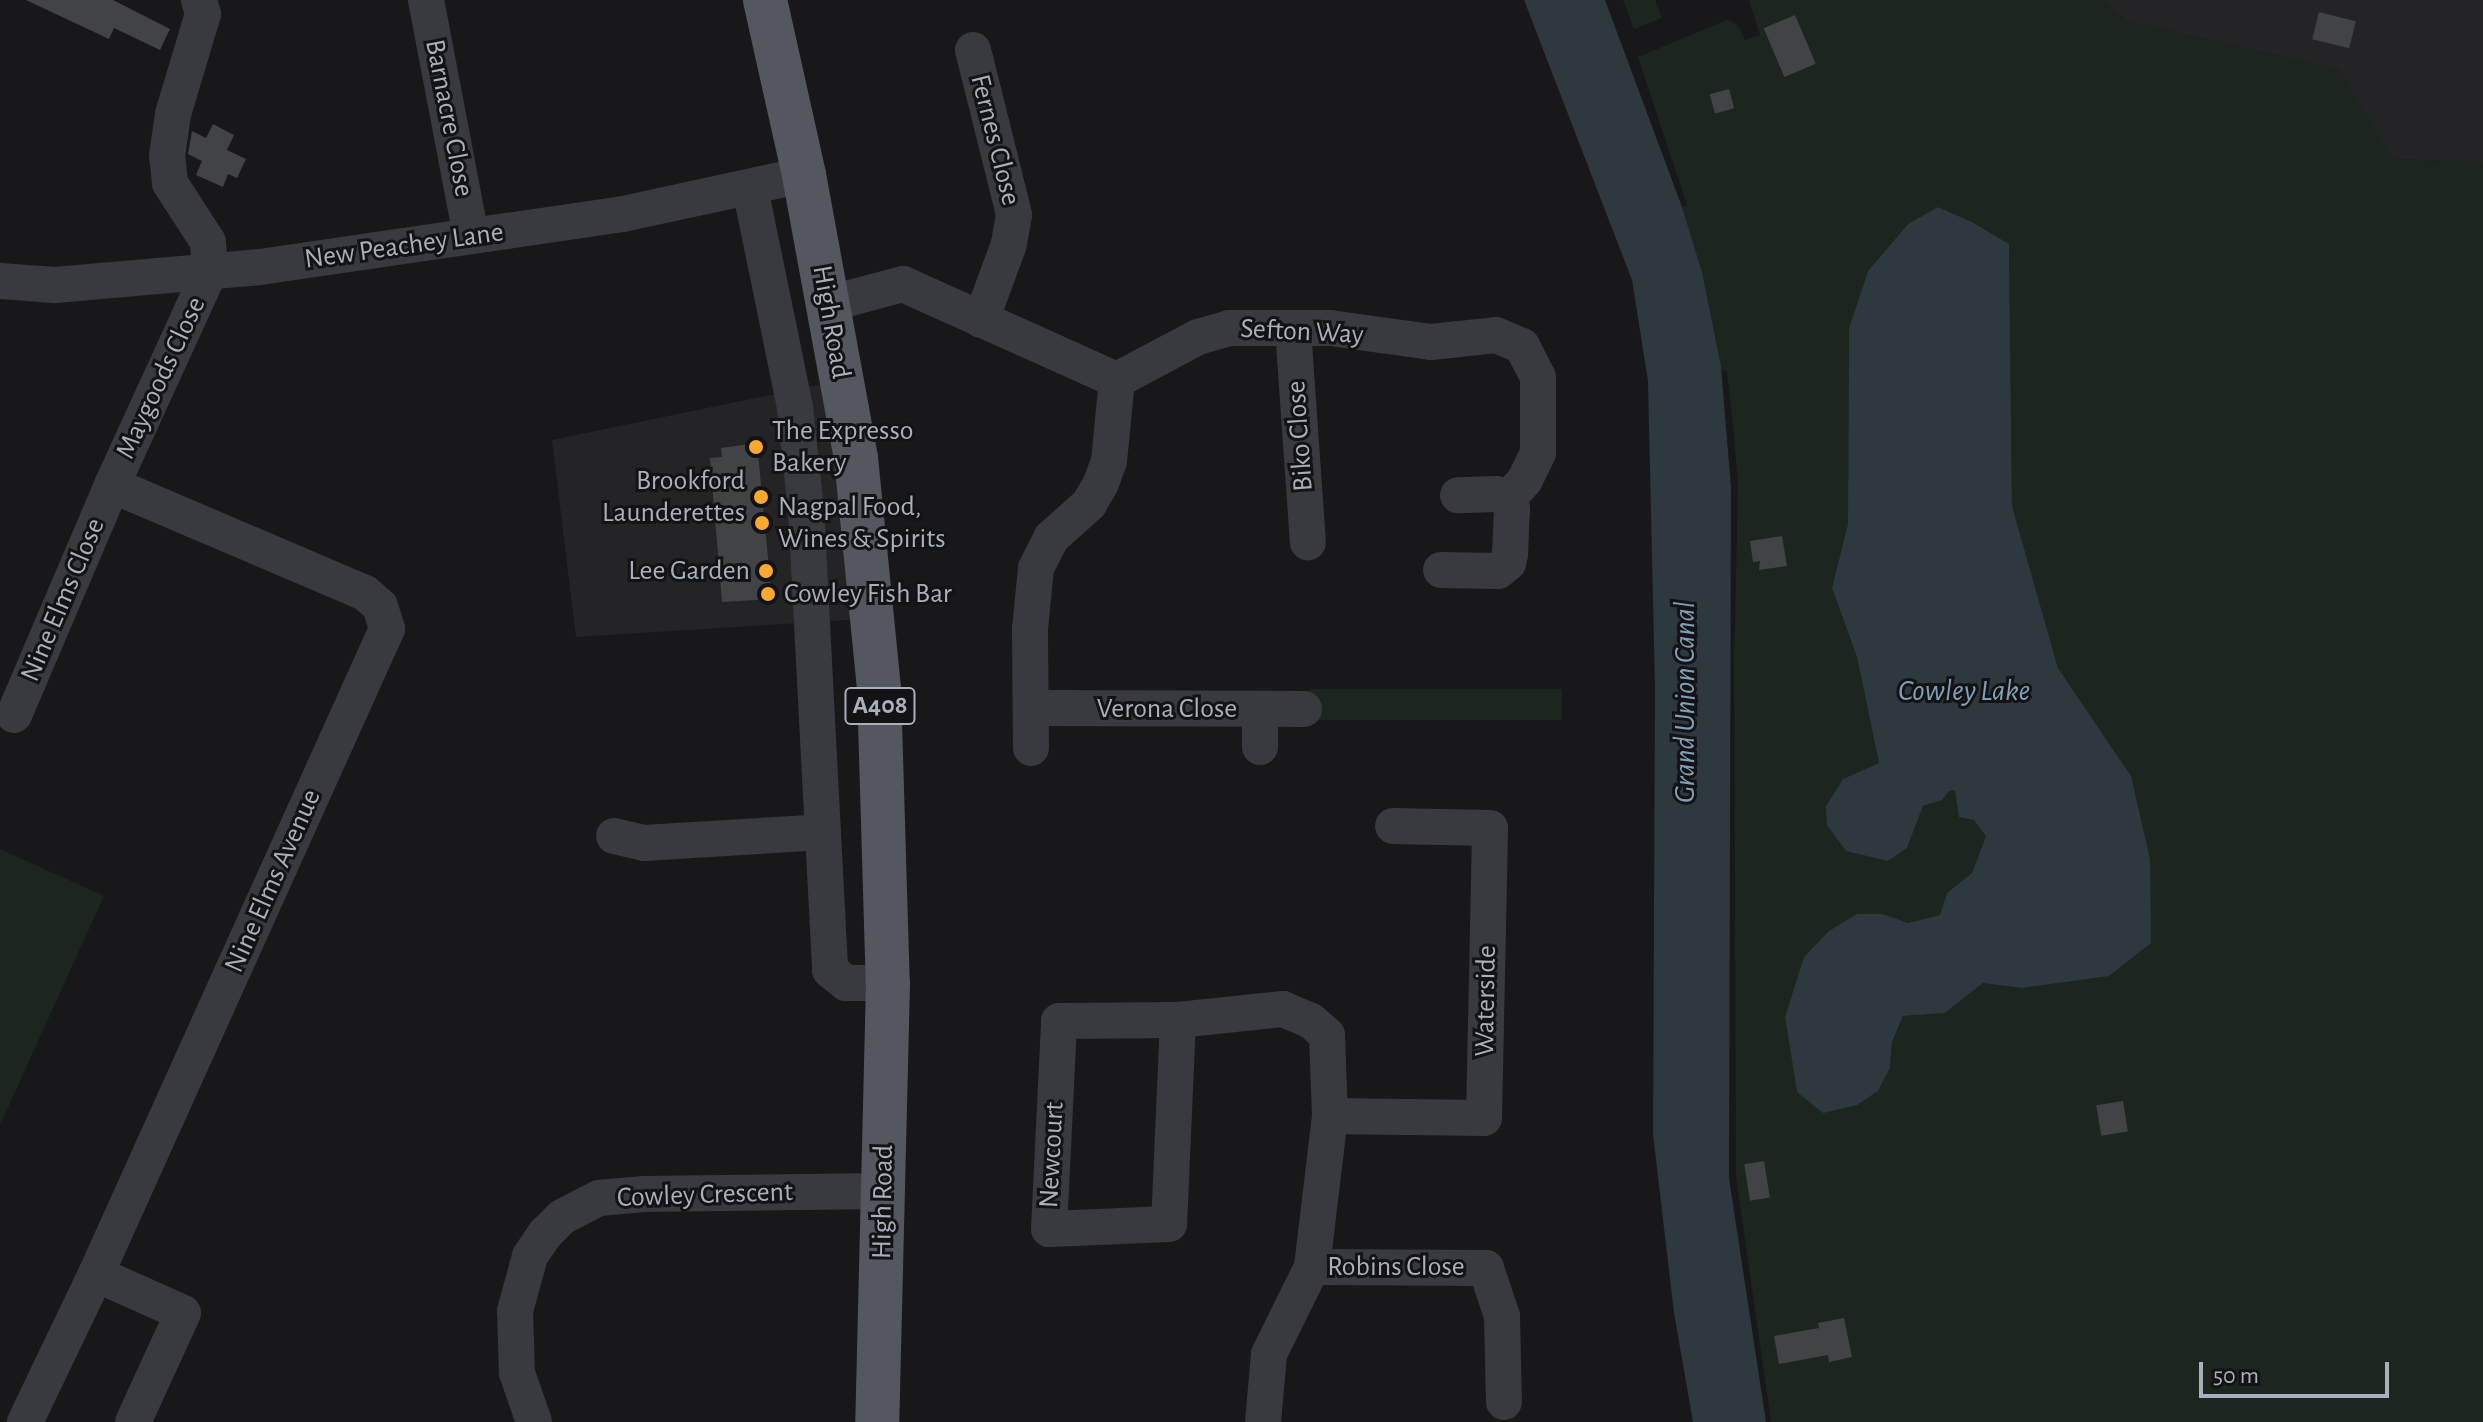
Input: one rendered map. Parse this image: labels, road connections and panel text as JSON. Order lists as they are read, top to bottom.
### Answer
{
  "streets": {
    "main road": ["High Road", "A408"],
    "street": [
      "Barnacre Close",
      "Fernes Close",
      "New Peachey Lane",
      "Sefton Way",
      "Maygoods Close",
      "Biko Close",
      "Nine Elms Close",
      "Verona Close",
      "Nine Elms Avenue",
      "Waterside",
      "Newcourt",
      "Cowley Crescent",
      "Robins Close"
    ]
  },
  "crossings": [
    ["Barnacre Close", "New Peachey Lane"],
    ["New Peachey Lane", "High Road"],
    ["New Peachey Lane", "Maygoods Close"],
    ["High Road", "Cowley Crescent"],
    ["Sefton Way", "Biko Close"],
    ["Maygoods Close", "Nine Elms Close"],
    ["Maygoods Close", "Nine Elms Avenue"],
    ["Nine Elms Close", "Nine Elms Avenue"],
    ["Waterside", "Newcourt"],
    ["Newcourt", "Robins Close"]
  ],
  "water": ["Cowley Lake", "Grand Union Canal"],
  "places": [
    "The Expresso Bakery",
    "Brookford Launderettes",
    "Nagpal Food, Wines & Spirits",
    "Lee Garden",
    "Cowley Fish Bar"
  ],
  "scale_bar": "50 m"
}
